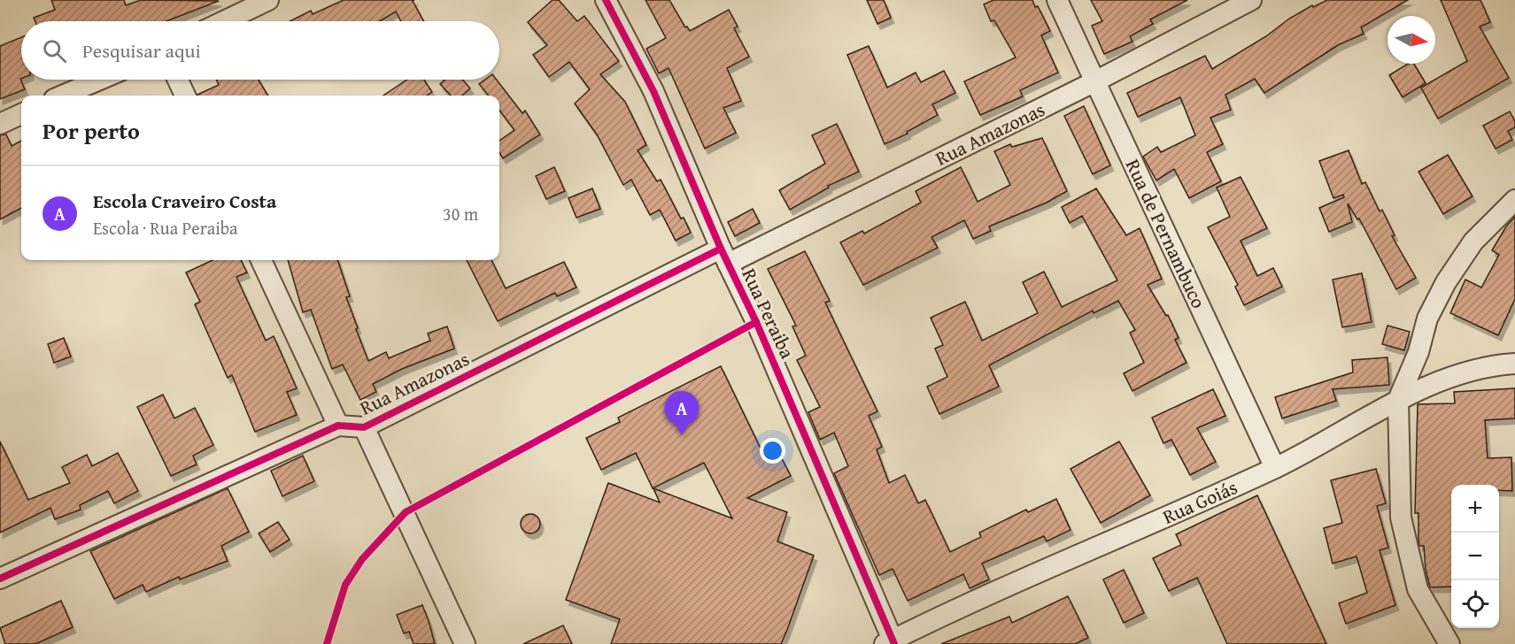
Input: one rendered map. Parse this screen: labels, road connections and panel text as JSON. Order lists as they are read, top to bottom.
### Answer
{
  "streets": {
    "street": [
      "Rua Amazonas",
      "Rua de Pernambuco",
      "Rua Peraiba",
      "Rua Goiás"
    ]
  },
  "crossings": [
    ["Rua Amazonas", "Rua de Pernambuco"],
    ["Rua Amazonas", "Rua Peraiba"],
    ["Rua de Pernambuco", "Rua Goiás"],
    ["Rua Peraiba", "Rua Goiás"]
  ],
  "north": "right",
  "page": {
    "search": "Pesquisar aqui",
    "heading": "Por perto",
    "list": [
      {
        "mark": "A",
        "name": "Escola Craveiro Costa",
        "note": "Escola · Rua Peraiba",
        "value": "30 m"
      }
    ],
    "pins": "A",
    "map_buttons": ["+", "−"]
  }
}
